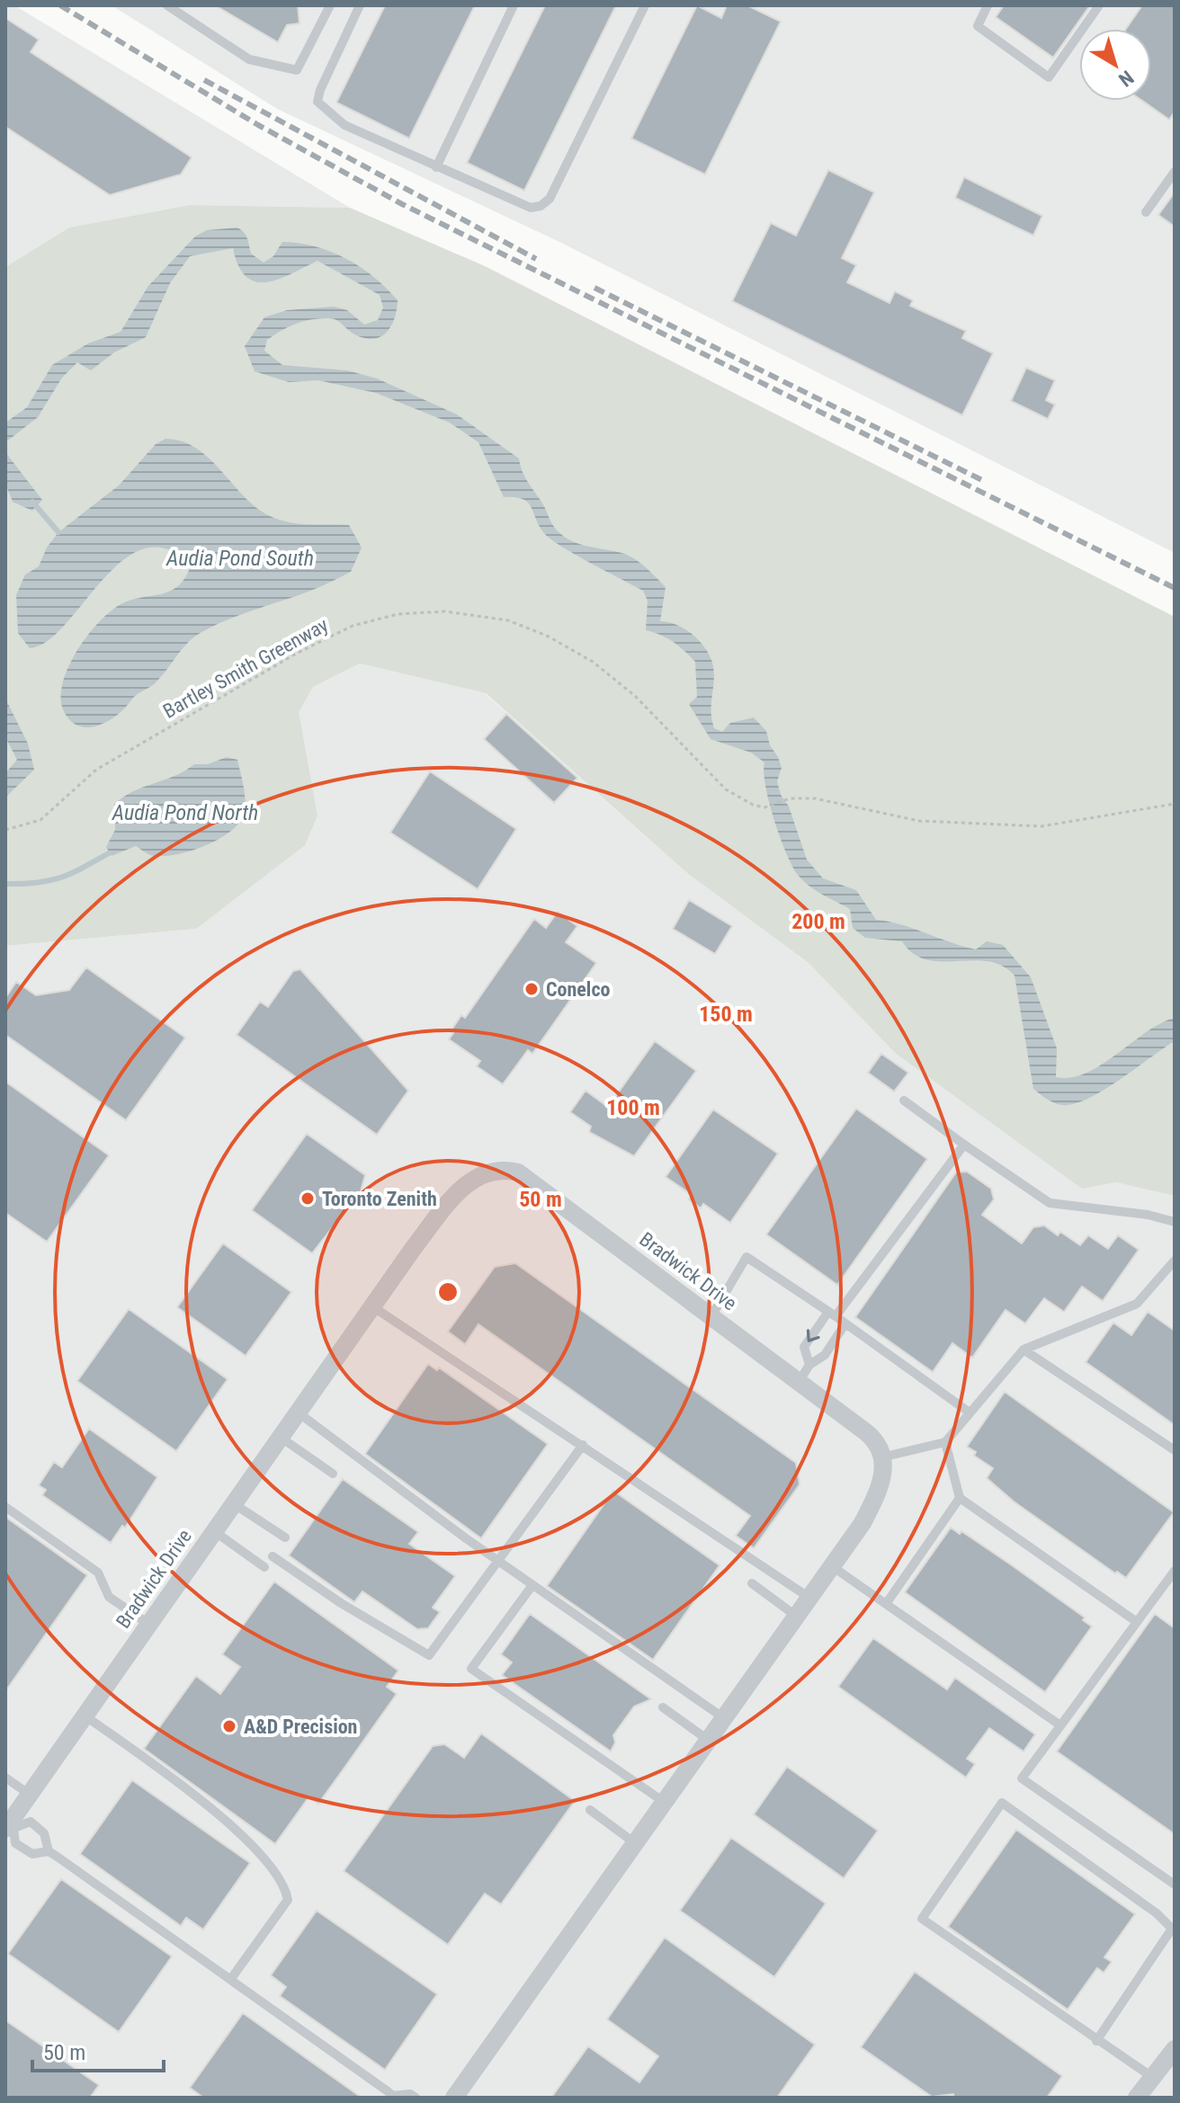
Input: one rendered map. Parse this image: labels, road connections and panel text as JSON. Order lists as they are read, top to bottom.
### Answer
{
  "streets": {
    "street": ["Bradwick Drive"],
    "path": ["Bartley Smith Greenway"]
  },
  "water": ["Audia Pond South", "Audia Pond North"],
  "places": ["Conelco", "Toronto Zenith", "A&D Precision"],
  "scale_bar": "50 m",
  "north": "bottom right",
  "rings": [
    "200 m",
    "150 m",
    "100 m",
    "50 m"
  ]
}
